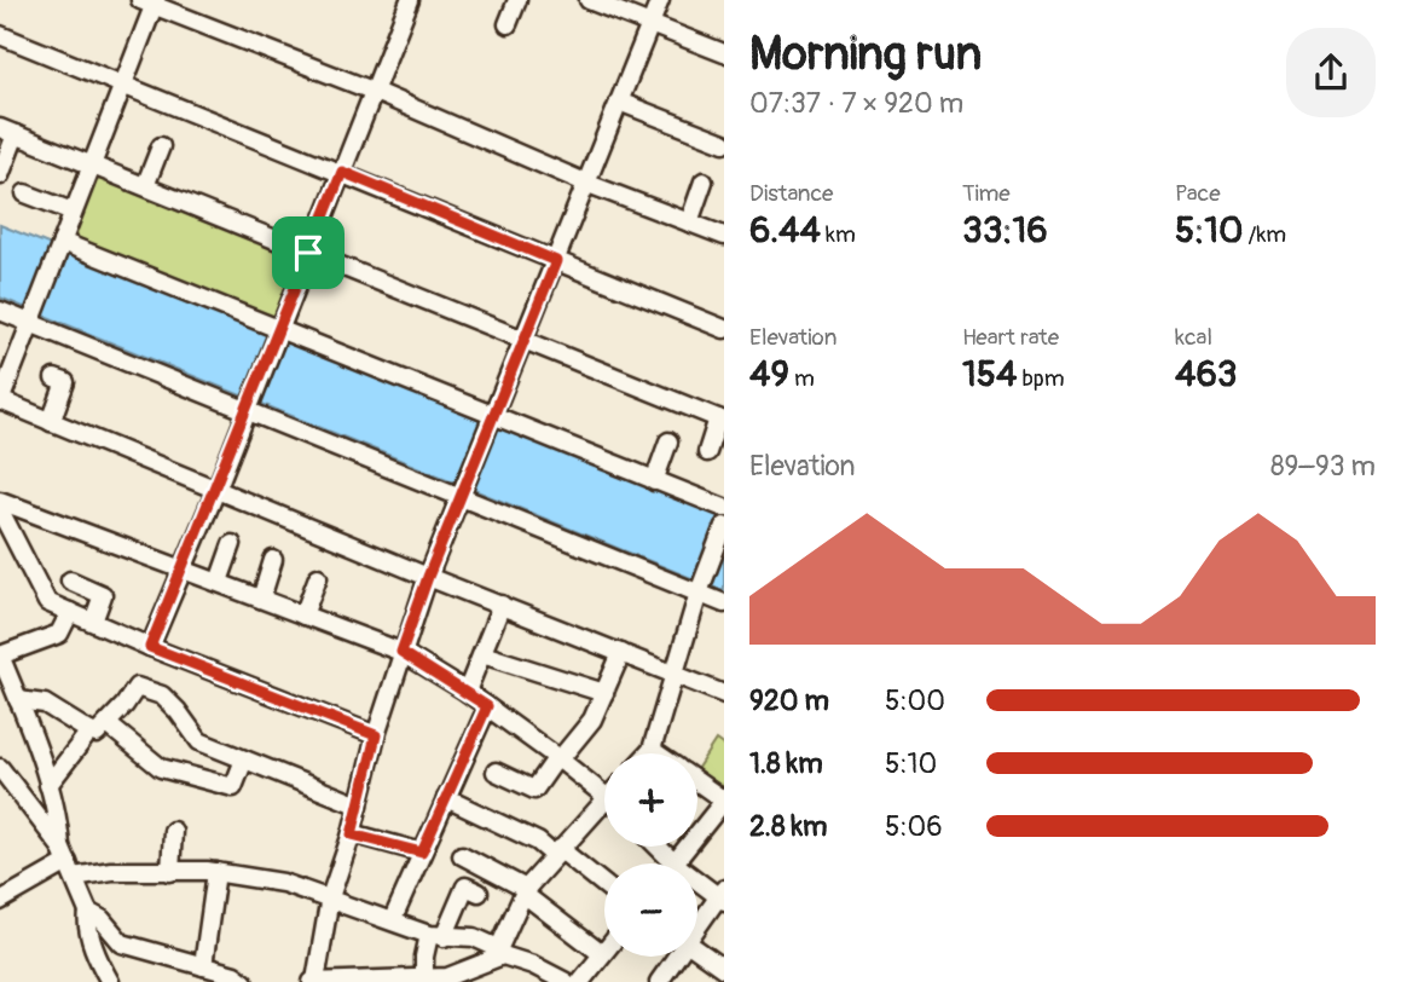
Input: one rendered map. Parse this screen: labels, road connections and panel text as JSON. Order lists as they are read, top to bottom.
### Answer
{
  "page": {
    "heading": ["Morning run", "07:37 · 7 × 920 m"],
    "stats": [
      ["Distance", "6.44 km"],
      ["Time", "33:16"],
      ["Pace", "5:10 /km"],
      ["Elevation", "49 m"],
      ["Heart rate", "154 bpm"],
      ["kcal", "463"]
    ],
    "chart": ["Elevation", "89–93 m"],
    "list": [
      {
        "name": "920 m",
        "note": "5:00"
      },
      {
        "name": "1.8 km",
        "note": "5:10"
      },
      {
        "name": "2.8 km",
        "note": "5:06"
      }
    ],
    "map_buttons": ["+", "−"]
  }
}
